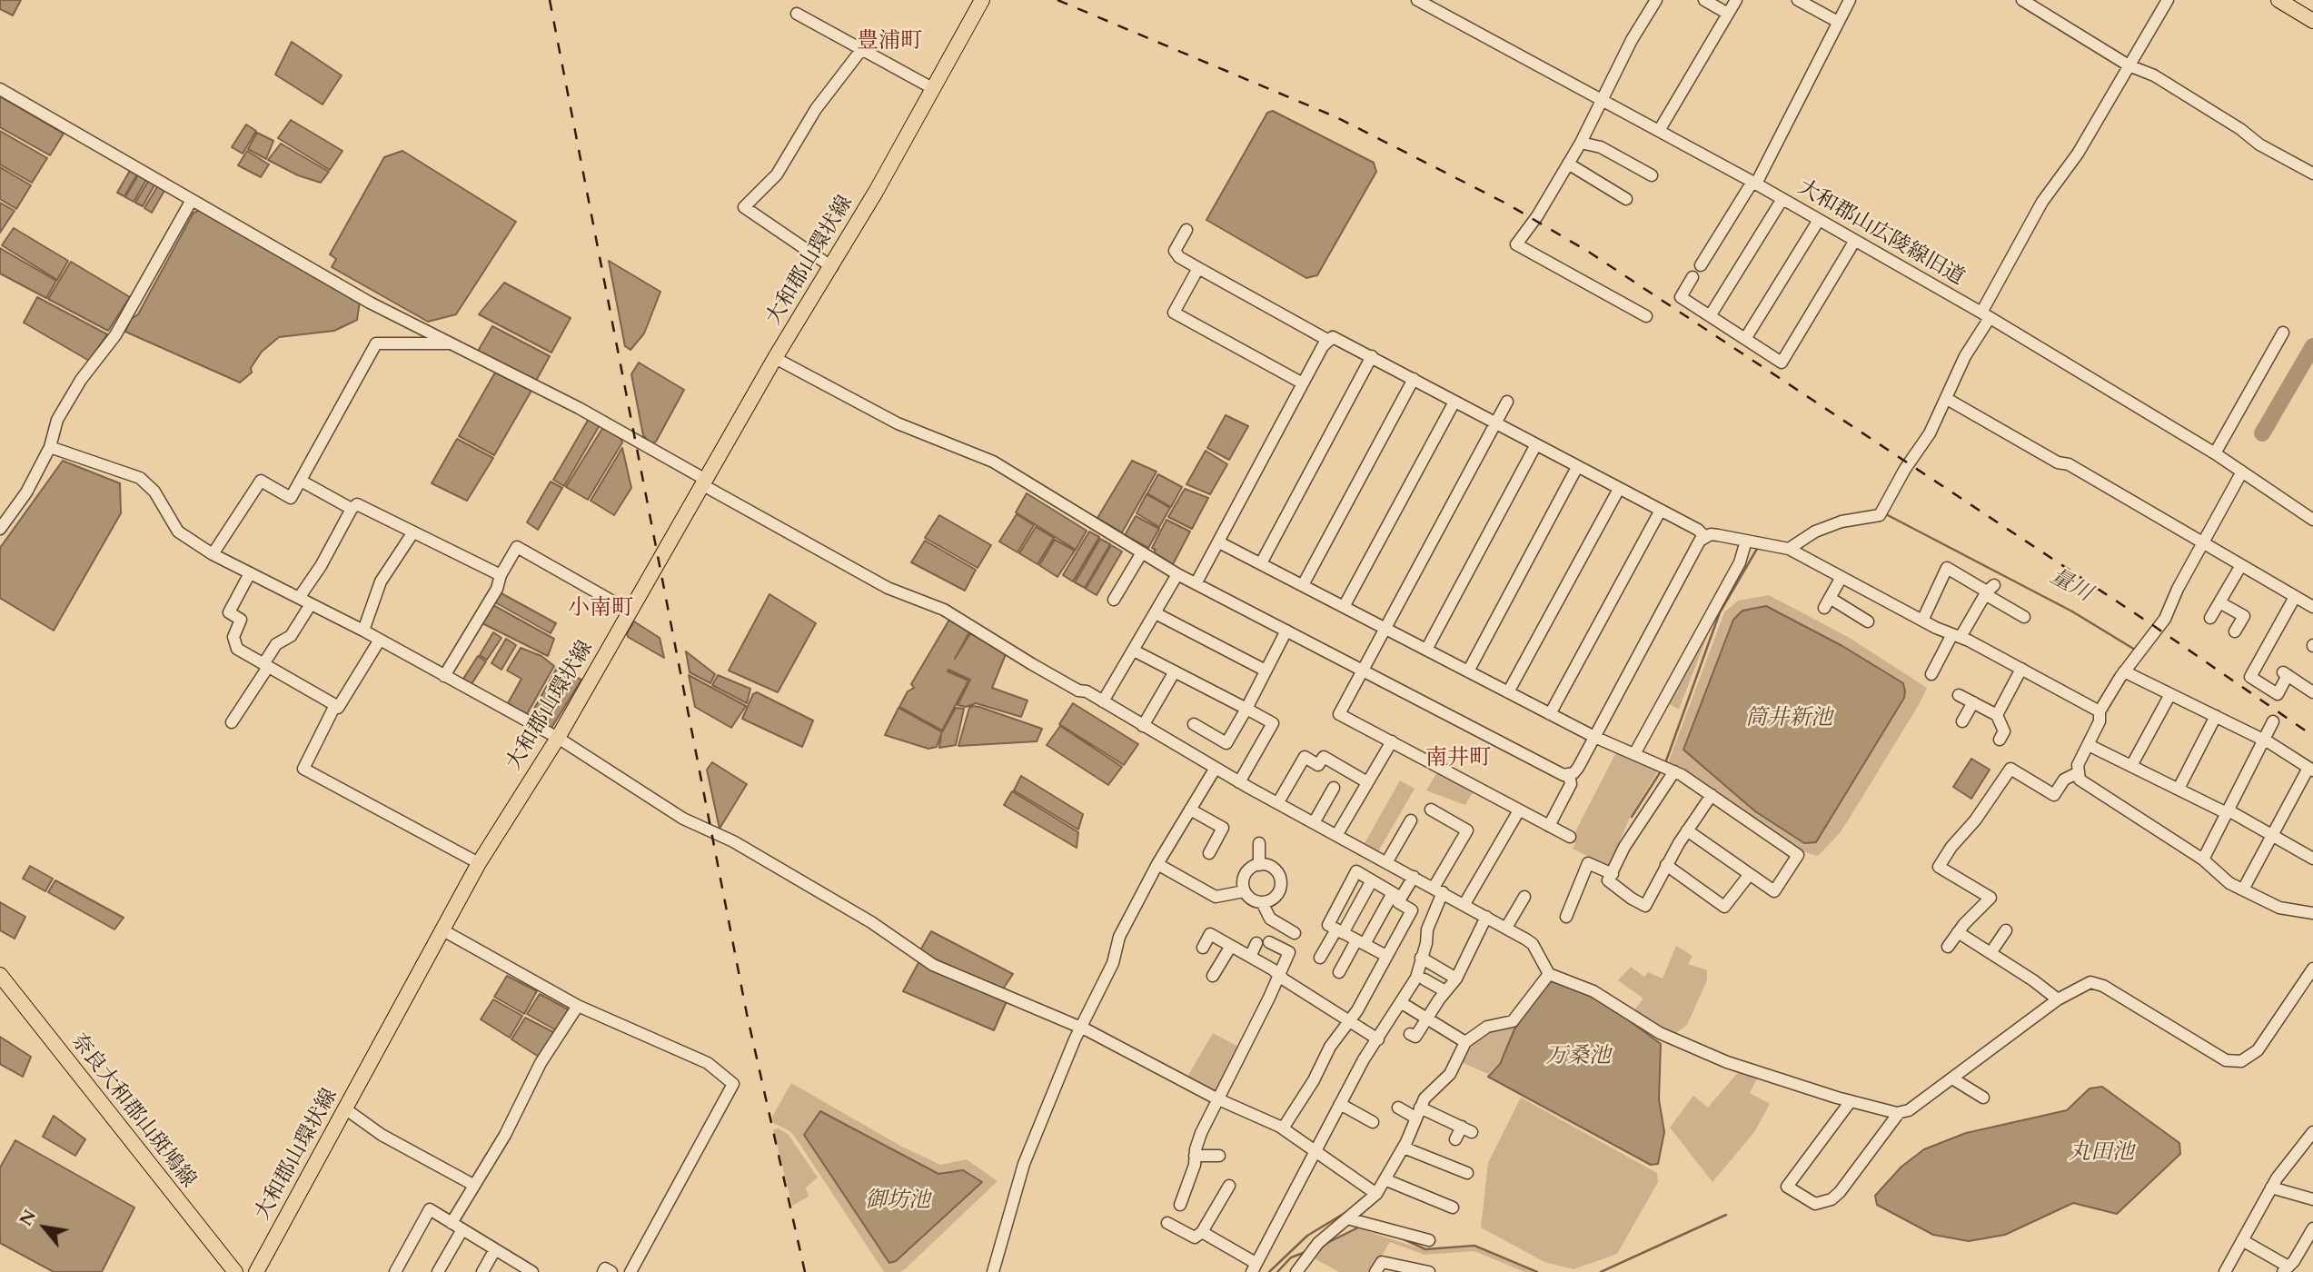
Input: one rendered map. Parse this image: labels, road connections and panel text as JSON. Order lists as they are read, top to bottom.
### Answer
{
  "streets": {
    "main road": ["大和郡山環状線", "奈良大和郡山斑鳩線"],
    "street": ["大和郡山広陵線旧道"]
  },
  "districts": ["豊浦町", "小南町", "南井町"],
  "water": [
    "量川",
    "筒井新池",
    "万桑池",
    "丸田池",
    "御坊池"
  ],
  "north": "top left"
}
